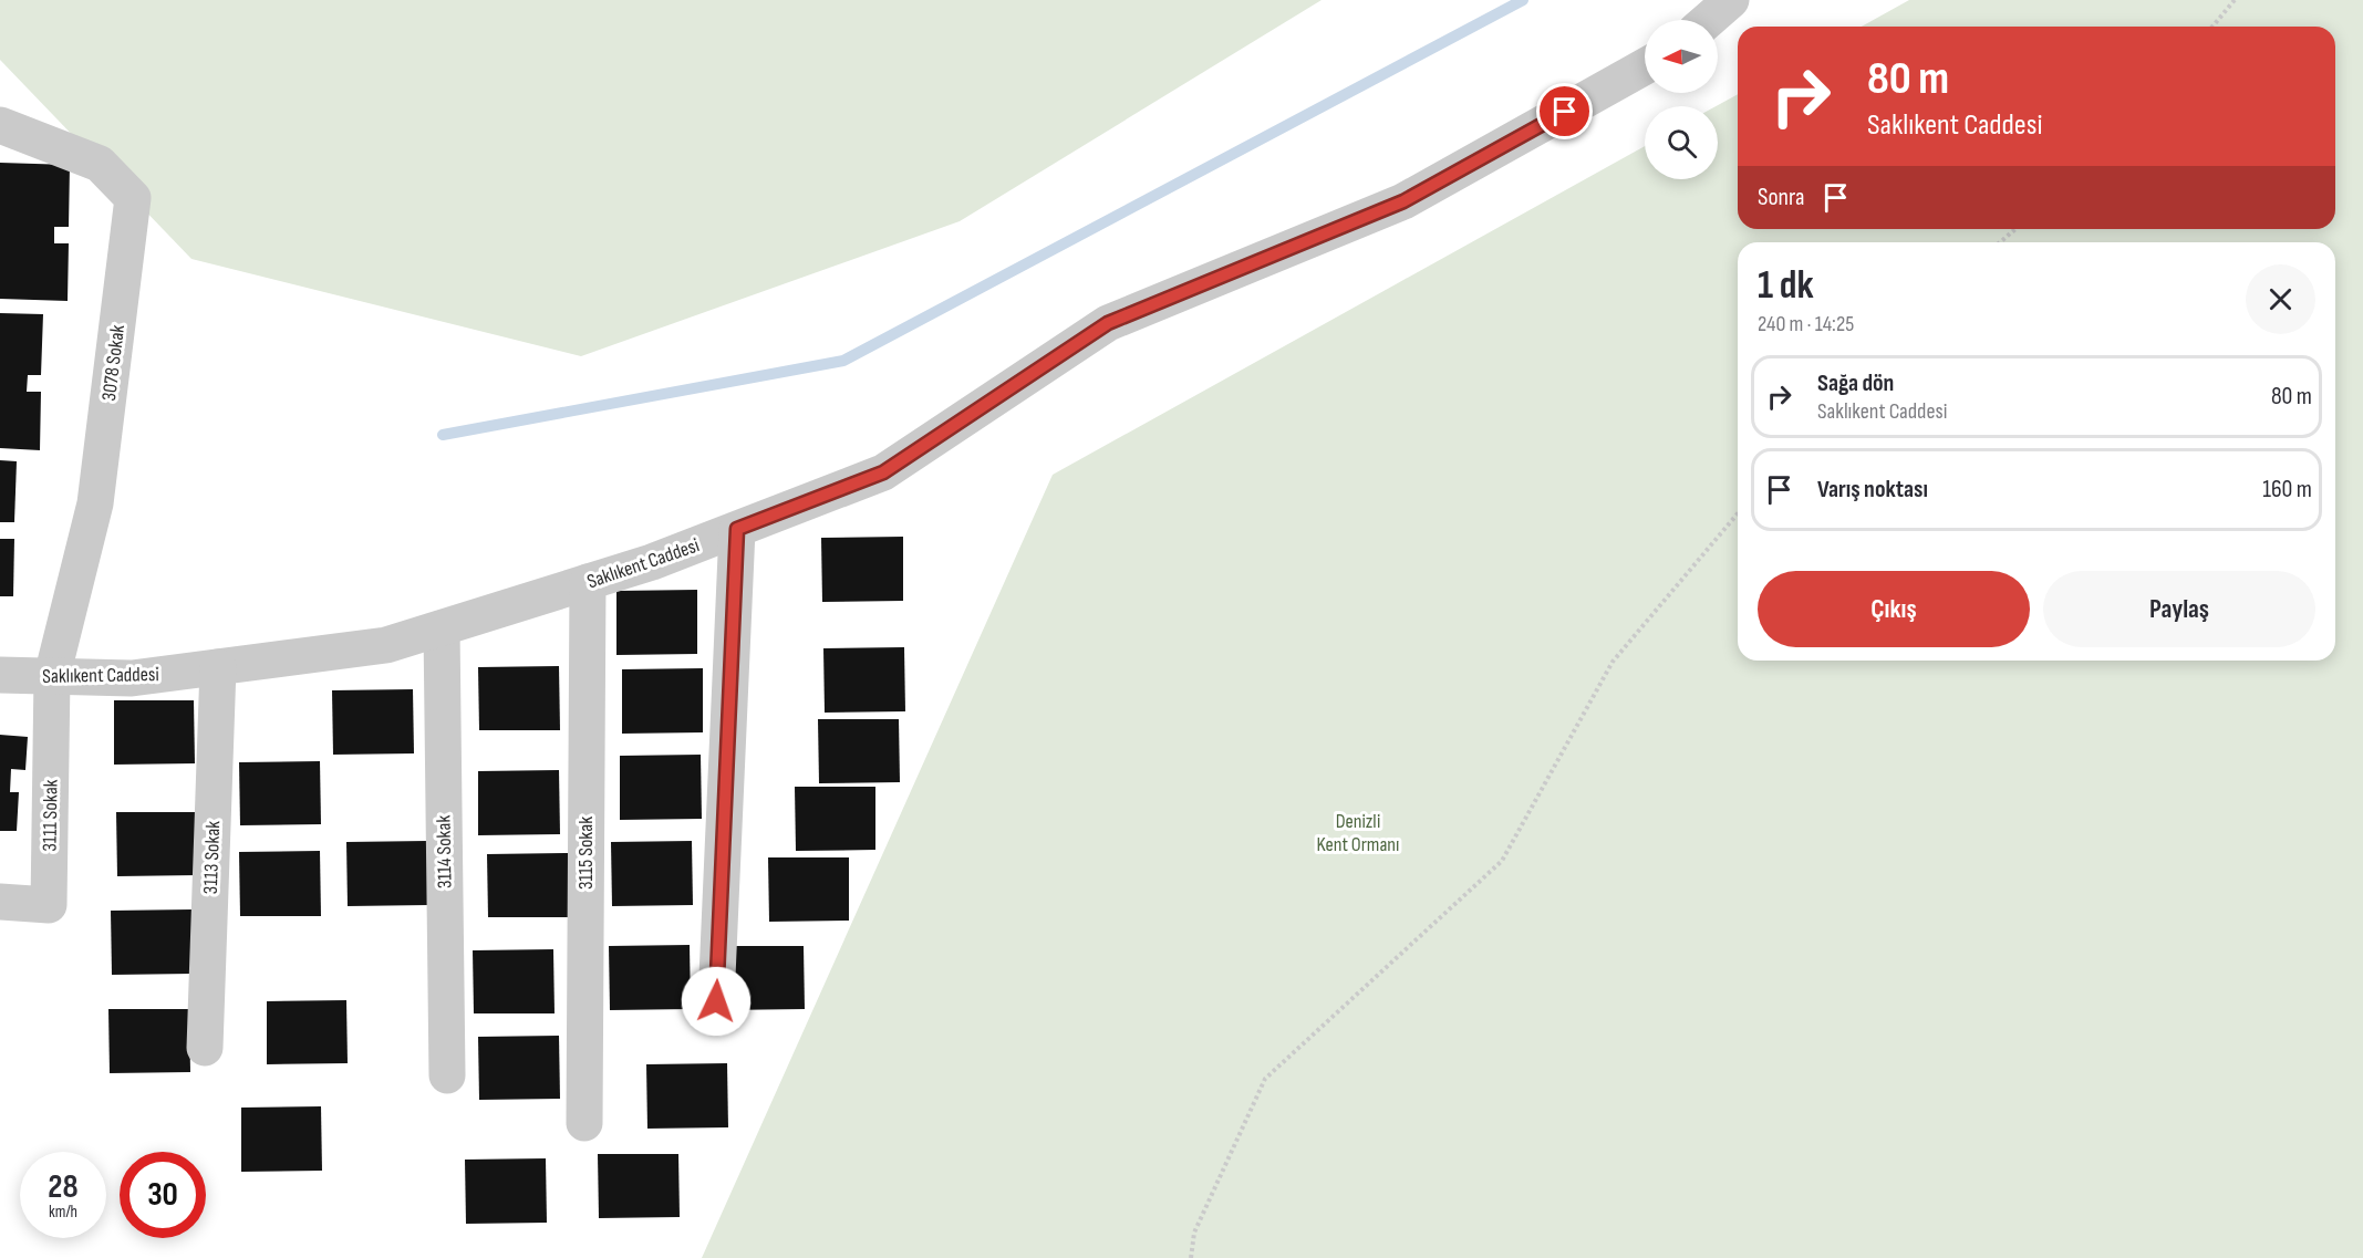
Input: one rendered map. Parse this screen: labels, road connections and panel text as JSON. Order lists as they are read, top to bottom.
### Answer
{
  "streets": {
    "street": [
      "3078 Sokak",
      "Saklıkent Caddesi",
      "3111 Sokak",
      "3114 Sokak",
      "3115 Sokak",
      "3113 Sokak"
    ]
  },
  "crossings": [
    ["3078 Sokak", "Saklıkent Caddesi"],
    ["3078 Sokak", "3111 Sokak"],
    ["Saklıkent Caddesi", "3111 Sokak"],
    ["Saklıkent Caddesi", "3114 Sokak"],
    ["Saklıkent Caddesi", "3115 Sokak"],
    ["Saklıkent Caddesi", "3113 Sokak"]
  ],
  "parks": ["Denizli Kent Ormanı"],
  "north": "left",
  "page": {
    "turn": ["80 m", "Saklıkent Caddesi"],
    "then": "Sonra",
    "heading": ["1 dk", "240 m · 14:25"],
    "list": [
      {
        "name": "Sağa dön",
        "note": "Saklıkent Caddesi",
        "value": "80 m"
      },
      {
        "name": "Varış noktası",
        "value": "160 m"
      }
    ],
    "buttons": ["Çıkış", "Paylaş"],
    "speed": "28 km/h",
    "limit": "30"
  }
}
